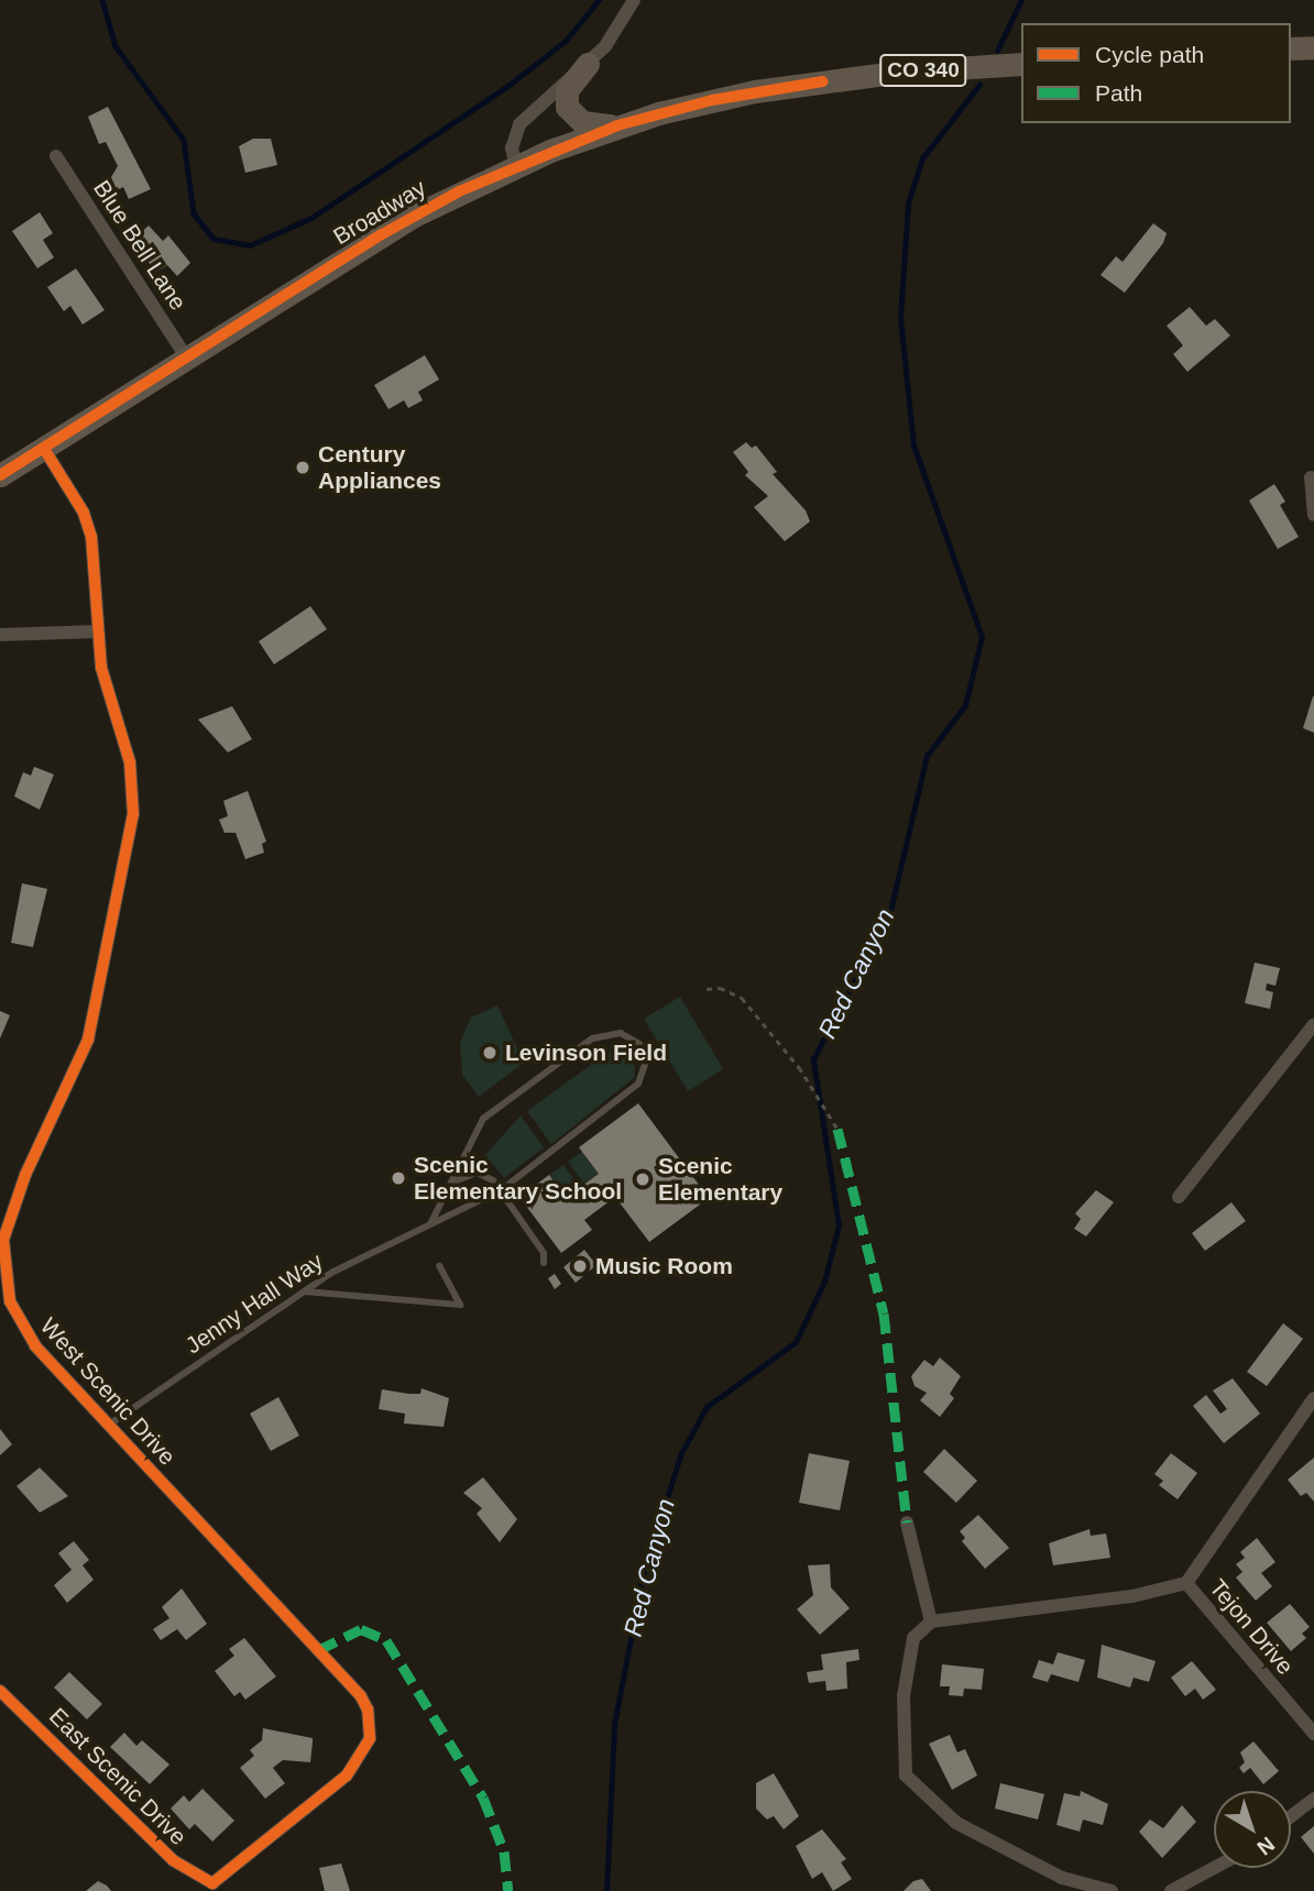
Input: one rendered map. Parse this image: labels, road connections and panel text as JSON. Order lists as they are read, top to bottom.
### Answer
{
  "streets": {
    "main road": ["CO 340", "Broadway"],
    "street": [
      "Blue Bell Lane",
      "West Scenic Drive",
      "Tejon Drive",
      "East Scenic Drive"
    ],
    "lane": ["Jenny Hall Way"]
  },
  "crossings": [
    ["Broadway", "Blue Bell Lane"],
    ["Broadway", "West Scenic Drive"],
    ["Jenny Hall Way", "West Scenic Drive"],
    ["West Scenic Drive", "East Scenic Drive"]
  ],
  "water": ["Red Canyon"],
  "places": [
    "Century Appliances",
    "Levinson Field",
    "Scenic Elementary School",
    "Scenic Elementary",
    "Music Room"
  ],
  "legend": ["Cycle path", "Path"],
  "north": "bottom right"
}
